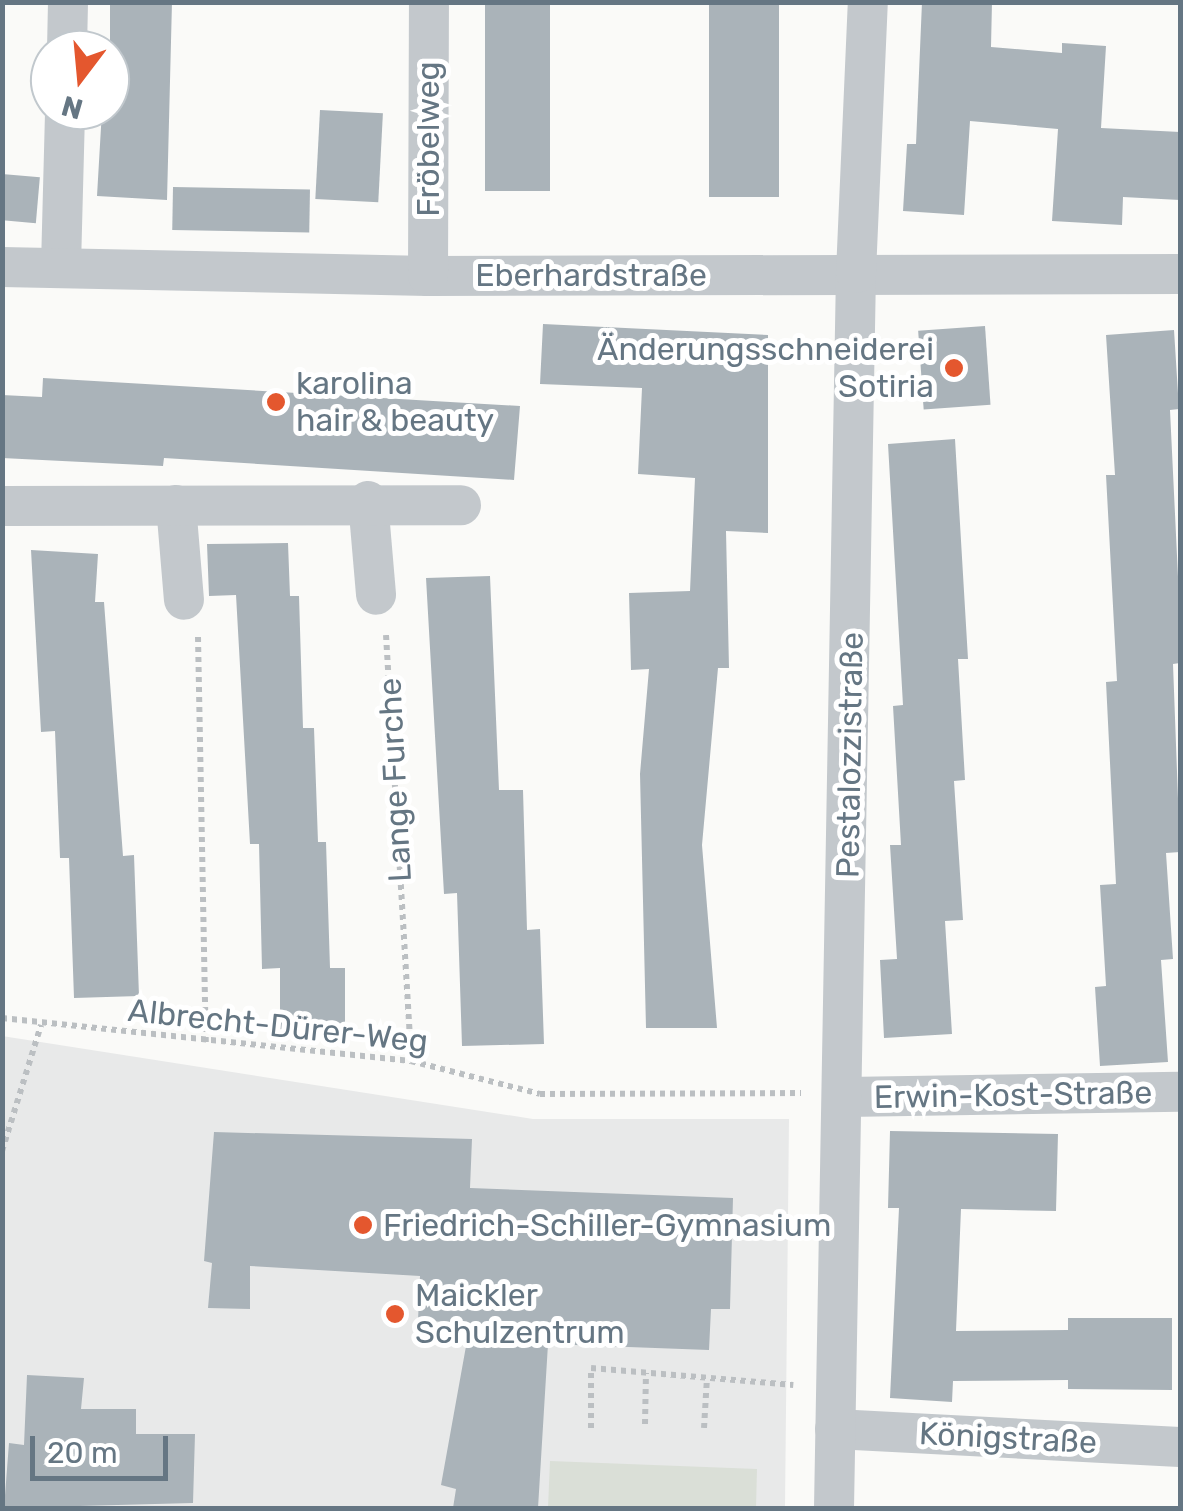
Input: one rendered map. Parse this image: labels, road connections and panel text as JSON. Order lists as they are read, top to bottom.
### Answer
{
  "streets": {
    "street": [
      "Fröbelweg",
      "Eberhardstraße",
      "Pestalozzistraße",
      "Erwin-Kost-Straße",
      "Königstraße"
    ],
    "path": ["Lange Furche", "Albrecht-Dürer-Weg"]
  },
  "crossings": [
    ["Fröbelweg", "Eberhardstraße"],
    ["Eberhardstraße", "Pestalozzistraße"],
    ["Pestalozzistraße", "Albrecht-Dürer-Weg"],
    ["Pestalozzistraße", "Erwin-Kost-Straße"],
    ["Pestalozzistraße", "Königstraße"],
    ["Lange Furche", "Albrecht-Dürer-Weg"],
    ["Albrecht-Dürer-Weg", "Erwin-Kost-Straße"]
  ],
  "places": [
    "Änderungsschneiderei Sotiria",
    "karolina hair & beauty",
    "Friedrich-Schiller-Gymnasium",
    "Maickler Schulzentrum"
  ],
  "scale_bar": "20 m",
  "north": "bottom"
}
